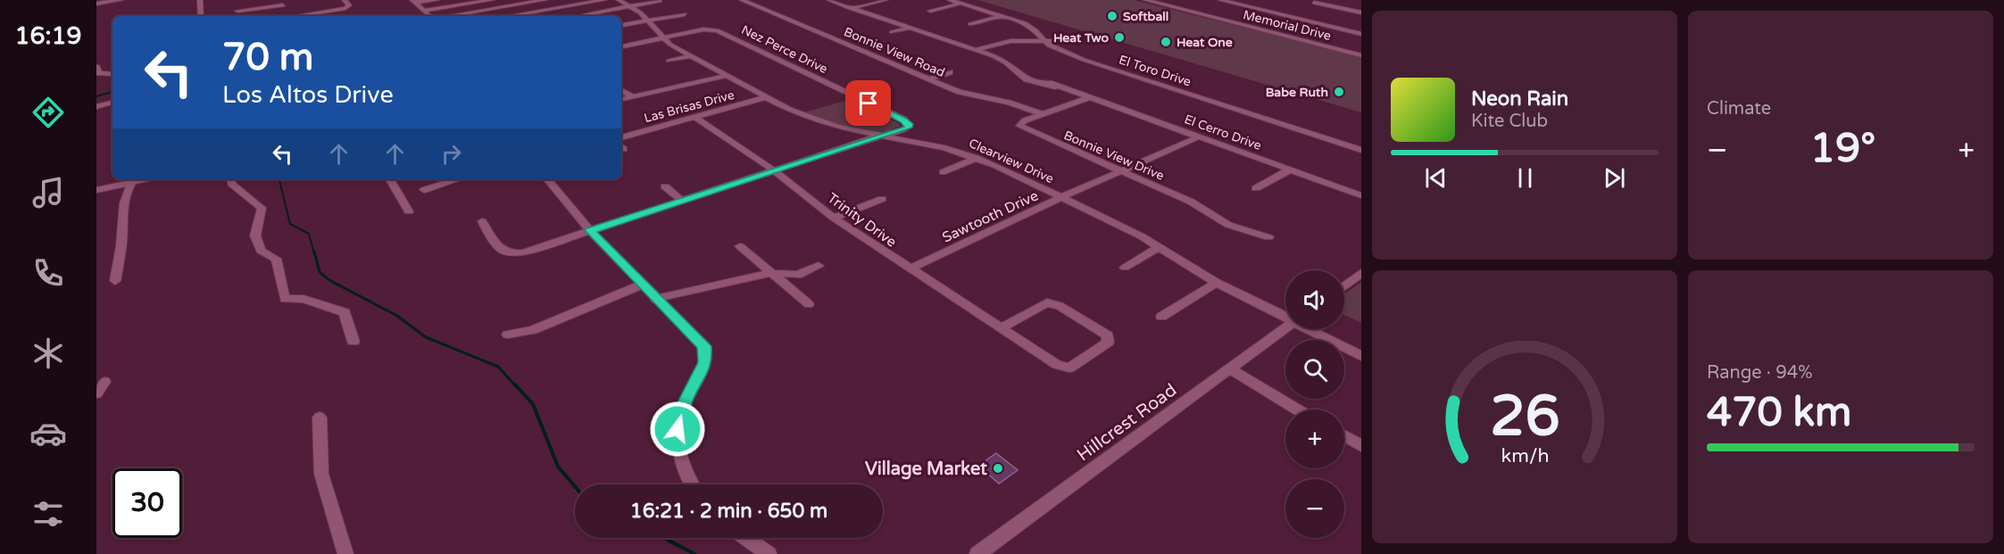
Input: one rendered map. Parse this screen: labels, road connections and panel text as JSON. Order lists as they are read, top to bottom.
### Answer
{
  "streets": {
    "street": [
      "Memorial Drive",
      "Nez Perce Drive",
      "Bonnie View Road",
      "El Toro Drive",
      "Las Brisas Drive",
      "El Cerro Drive",
      "Bonnie View Drive",
      "Clearview Drive",
      "Sawtooth Drive",
      "Trinity Drive",
      "Hillcrest Road"
    ]
  },
  "crossings": [
    ["Nez Perce Drive", "Clearview Drive"],
    ["Bonnie View Road", "Bonnie View Drive"],
    ["Las Brisas Drive", "Clearview Drive"],
    ["Las Brisas Drive", "Trinity Drive"],
    ["El Cerro Drive", "Bonnie View Drive"],
    ["El Cerro Drive", "Sawtooth Drive"],
    ["Bonnie View Drive", "Sawtooth Drive"],
    ["Clearview Drive", "Sawtooth Drive"],
    ["Sawtooth Drive", "Trinity Drive"]
  ],
  "places": [
    "Softball",
    "Heat Two",
    "Heat One",
    "Babe Ruth",
    "Village Market"
  ],
  "page": {
    "tabs": "16:19",
    "tile": [
      "Climate",
      ["Range · 94%", "470 km"]
    ],
    "turn": ["70 m", "Los Altos Drive"],
    "song": ["Neon Rain", "Kite Club"],
    "heat": ["−", "19°", "+"],
    "map_buttons": ["+", "−"],
    "limit": "30",
    "trip": "16:21 · 2 min · 650 m",
    "gauge": ["26", "km/h"]
  }
}
